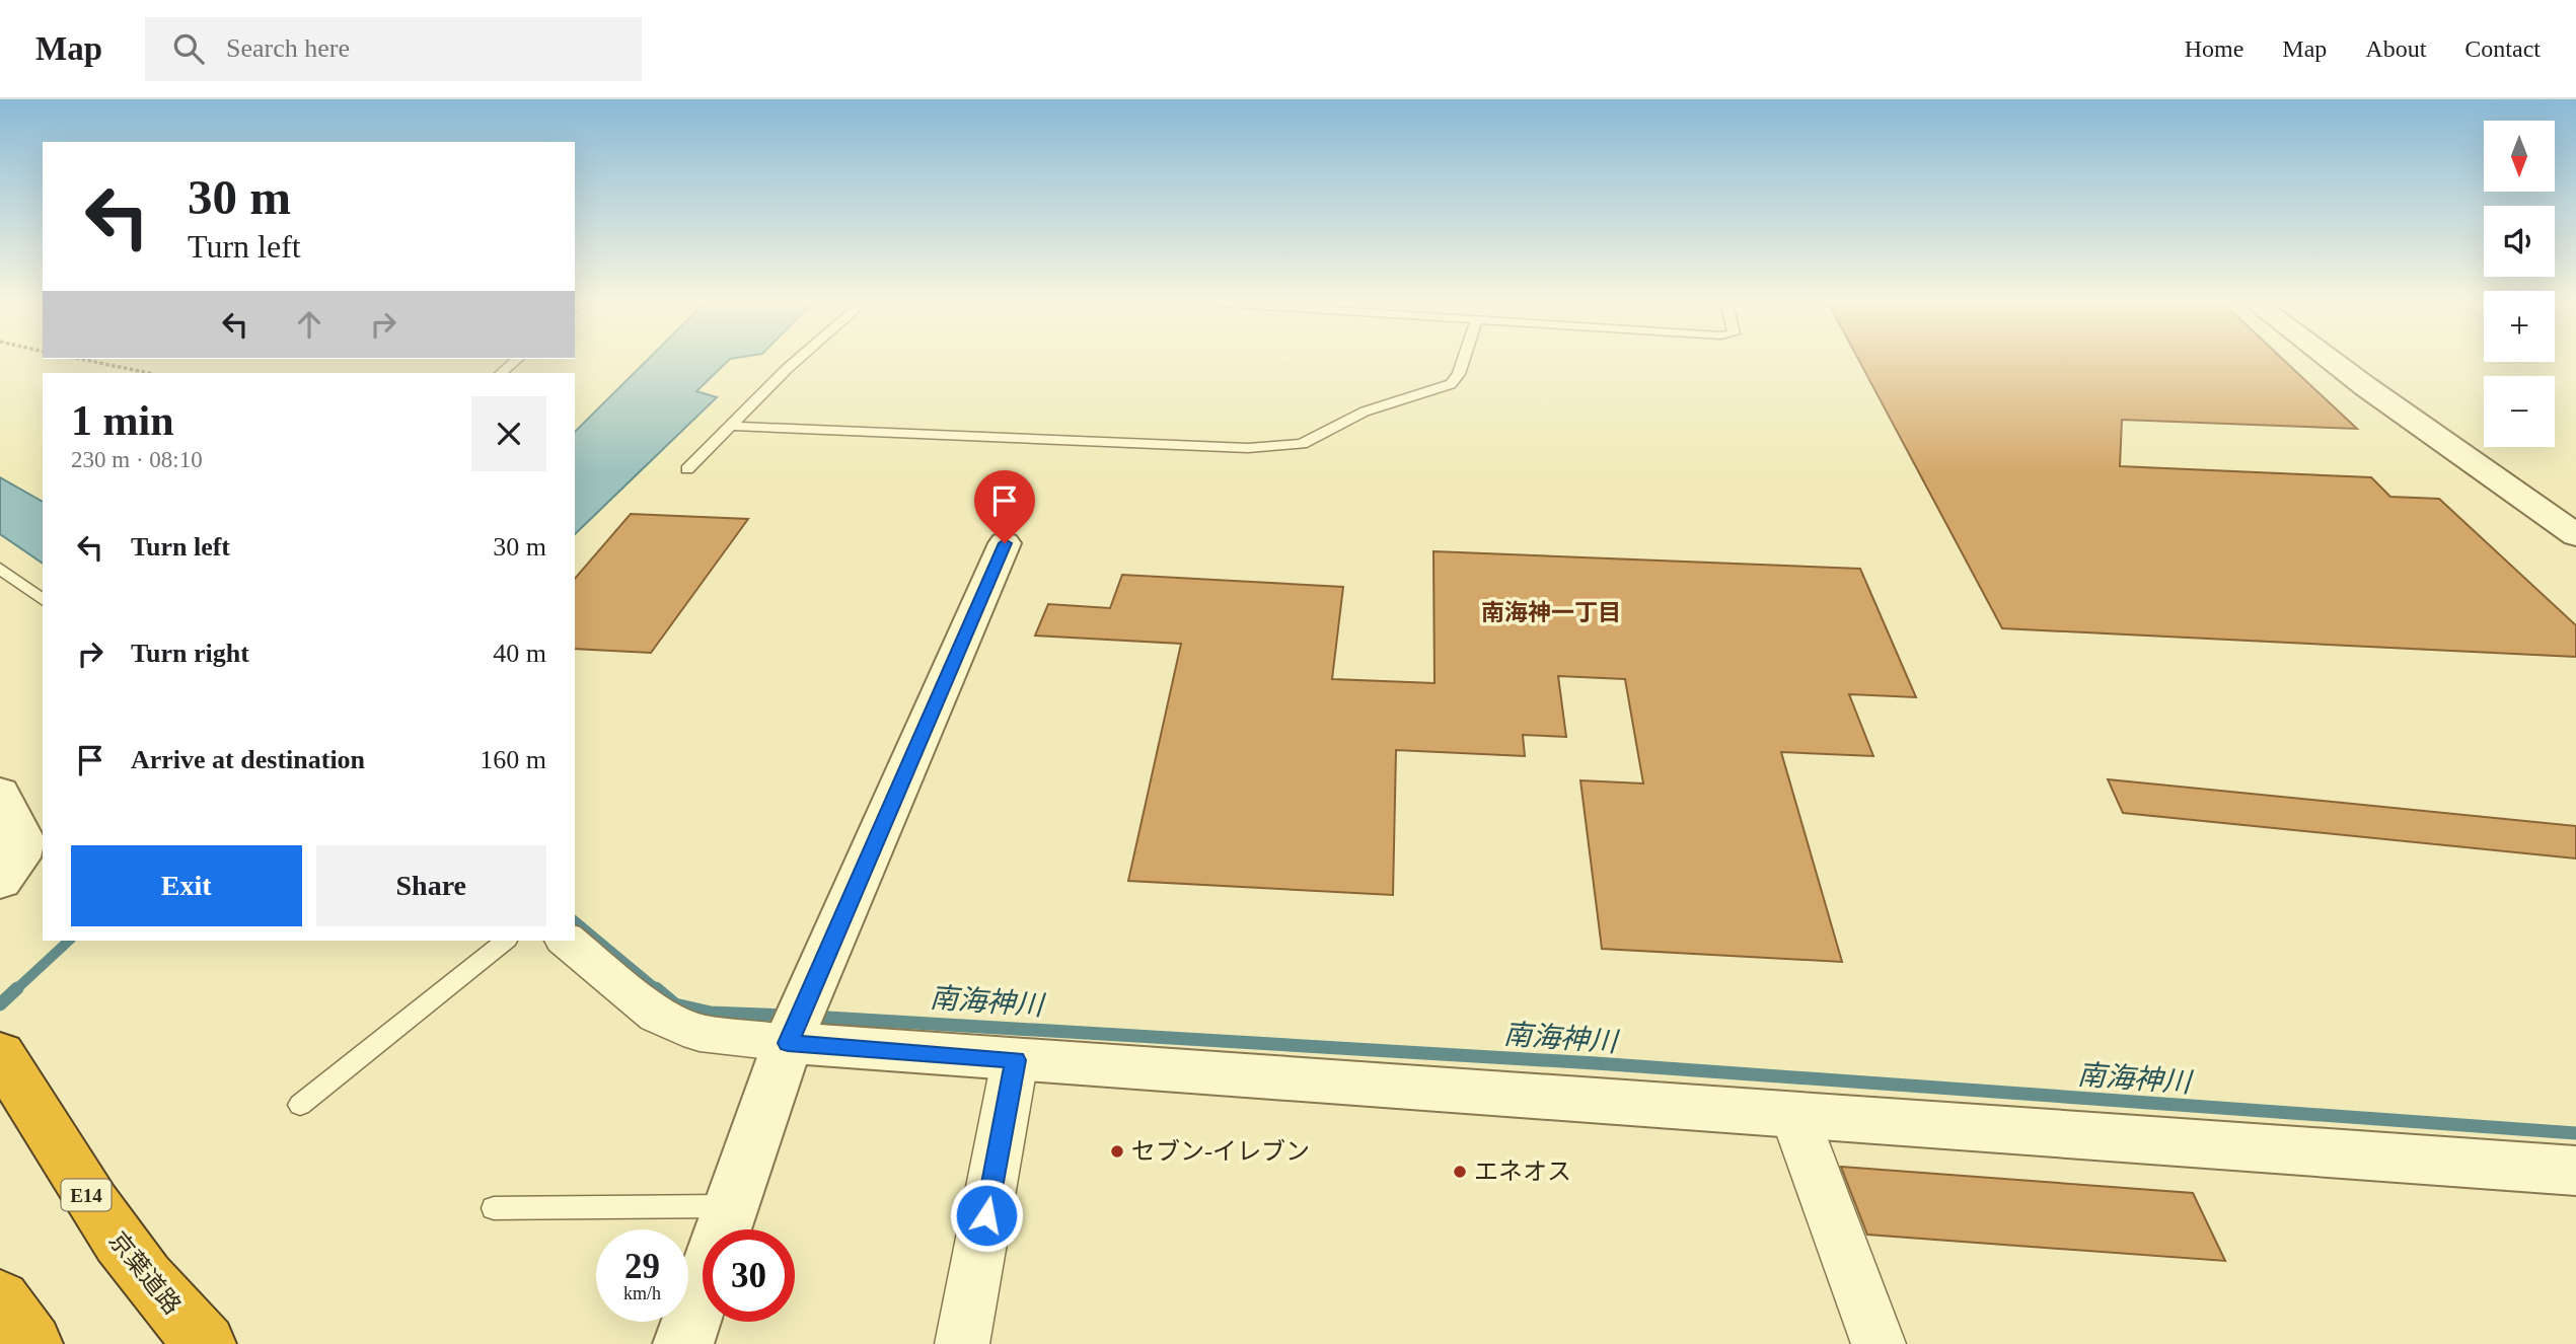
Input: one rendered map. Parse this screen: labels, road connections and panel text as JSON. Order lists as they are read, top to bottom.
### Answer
{
  "streets": {
    "highway": ["E14", "京葉道路"]
  },
  "districts": ["南海神一丁目"],
  "water": ["南海神川"],
  "places": ["セブン-イレブン", "エネオス"],
  "north": "bottom",
  "page": {
    "header": "Map",
    "search": "Search here",
    "nav": [
      "Home",
      "Map",
      "About",
      "Contact"
    ],
    "map_buttons": ["+", "−"],
    "turn": ["30 m", "Turn left"],
    "heading": ["1 min", "230 m · 08:10"],
    "list": [
      {
        "name": "Turn left",
        "value": "30 m"
      },
      {
        "name": "Turn right",
        "value": "40 m"
      },
      {
        "name": "Arrive at destination",
        "value": "160 m"
      }
    ],
    "buttons": ["Exit", "Share"],
    "speed": "29 km/h",
    "limit": "30"
  }
}
